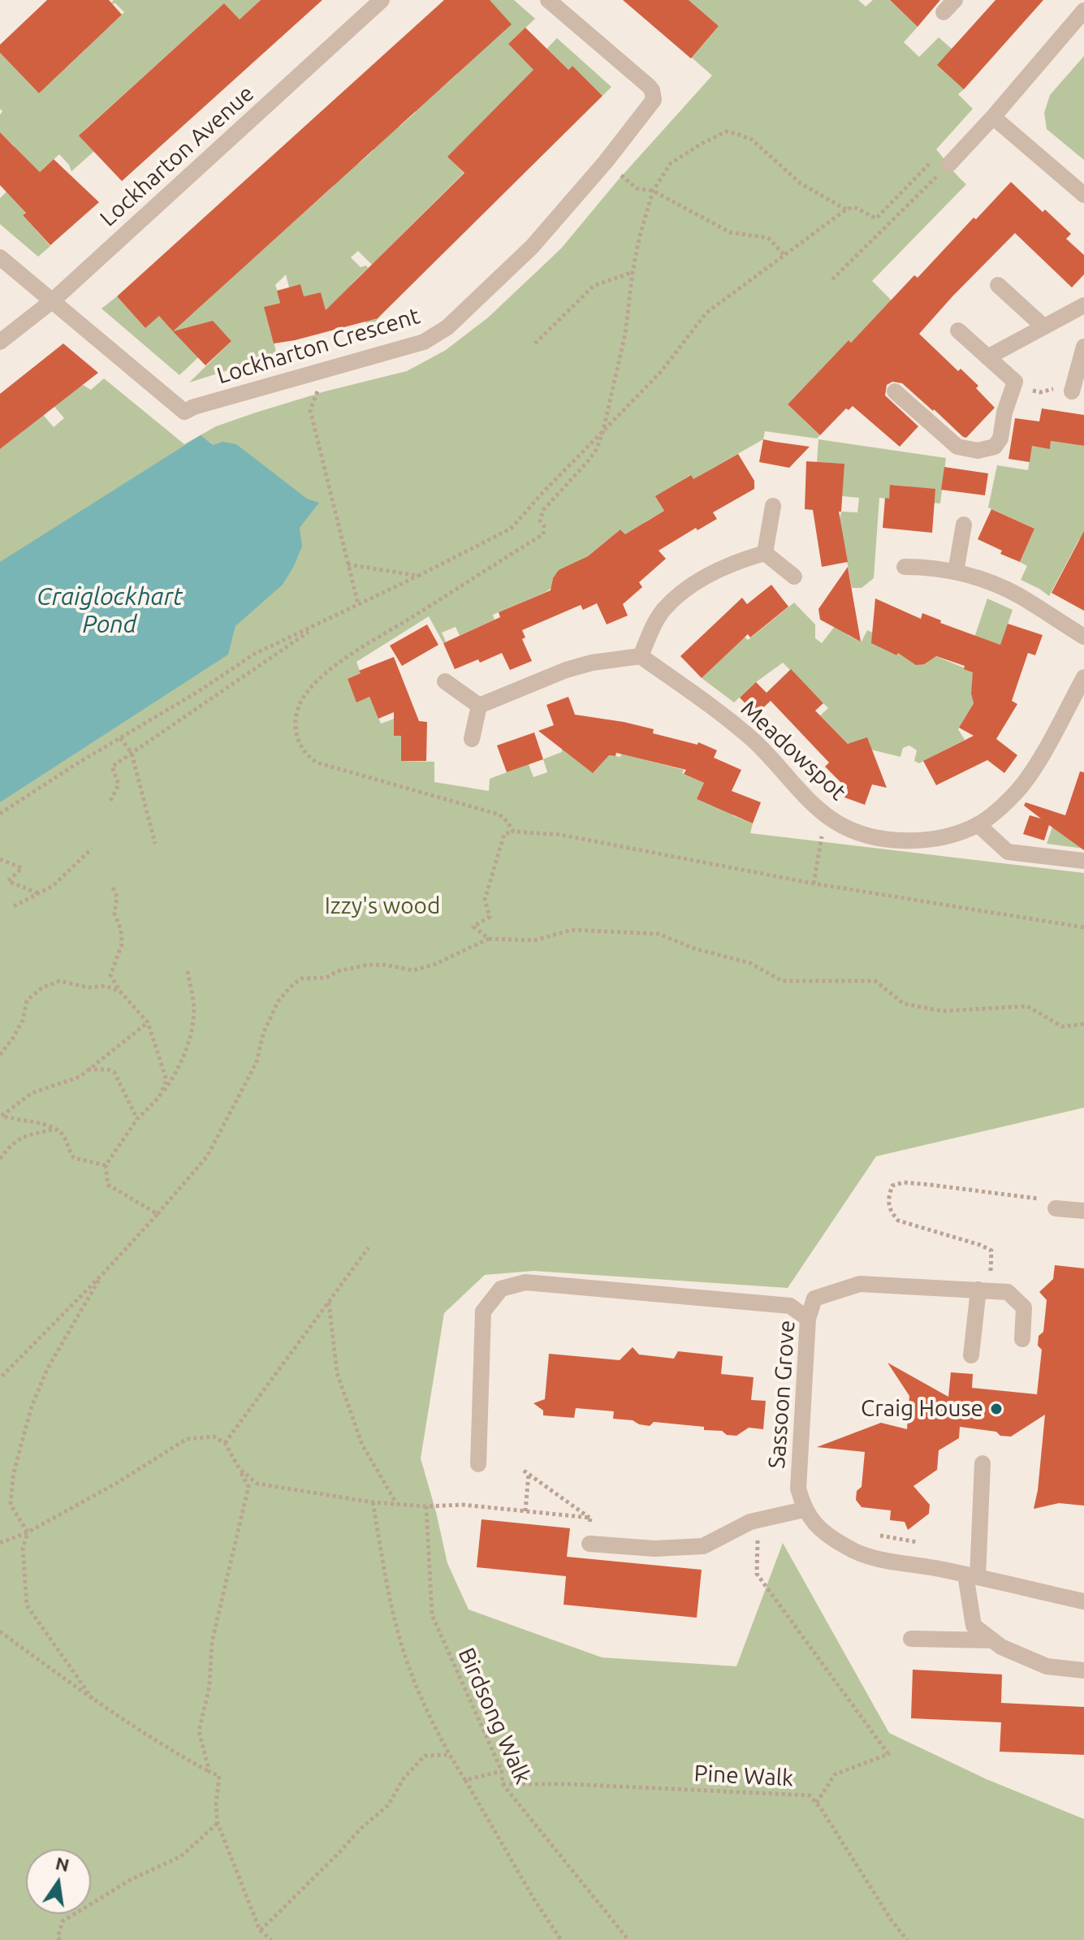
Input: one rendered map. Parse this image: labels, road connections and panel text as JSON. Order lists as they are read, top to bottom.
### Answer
{
  "streets": {
    "street": [
      "Lockharton Avenue",
      "Lockharton Crescent",
      "Meadowspot",
      "Sassoon Grove"
    ],
    "path": ["Birdsong Walk", "Pine Walk"]
  },
  "crossings": [
    ["Lockharton Avenue", "Lockharton Crescent"],
    ["Birdsong Walk", "Pine Walk"]
  ],
  "water": ["Craiglockhart Pond"],
  "parks": ["Izzy's wood"],
  "places": ["Craig House"],
  "north": "top"
}
